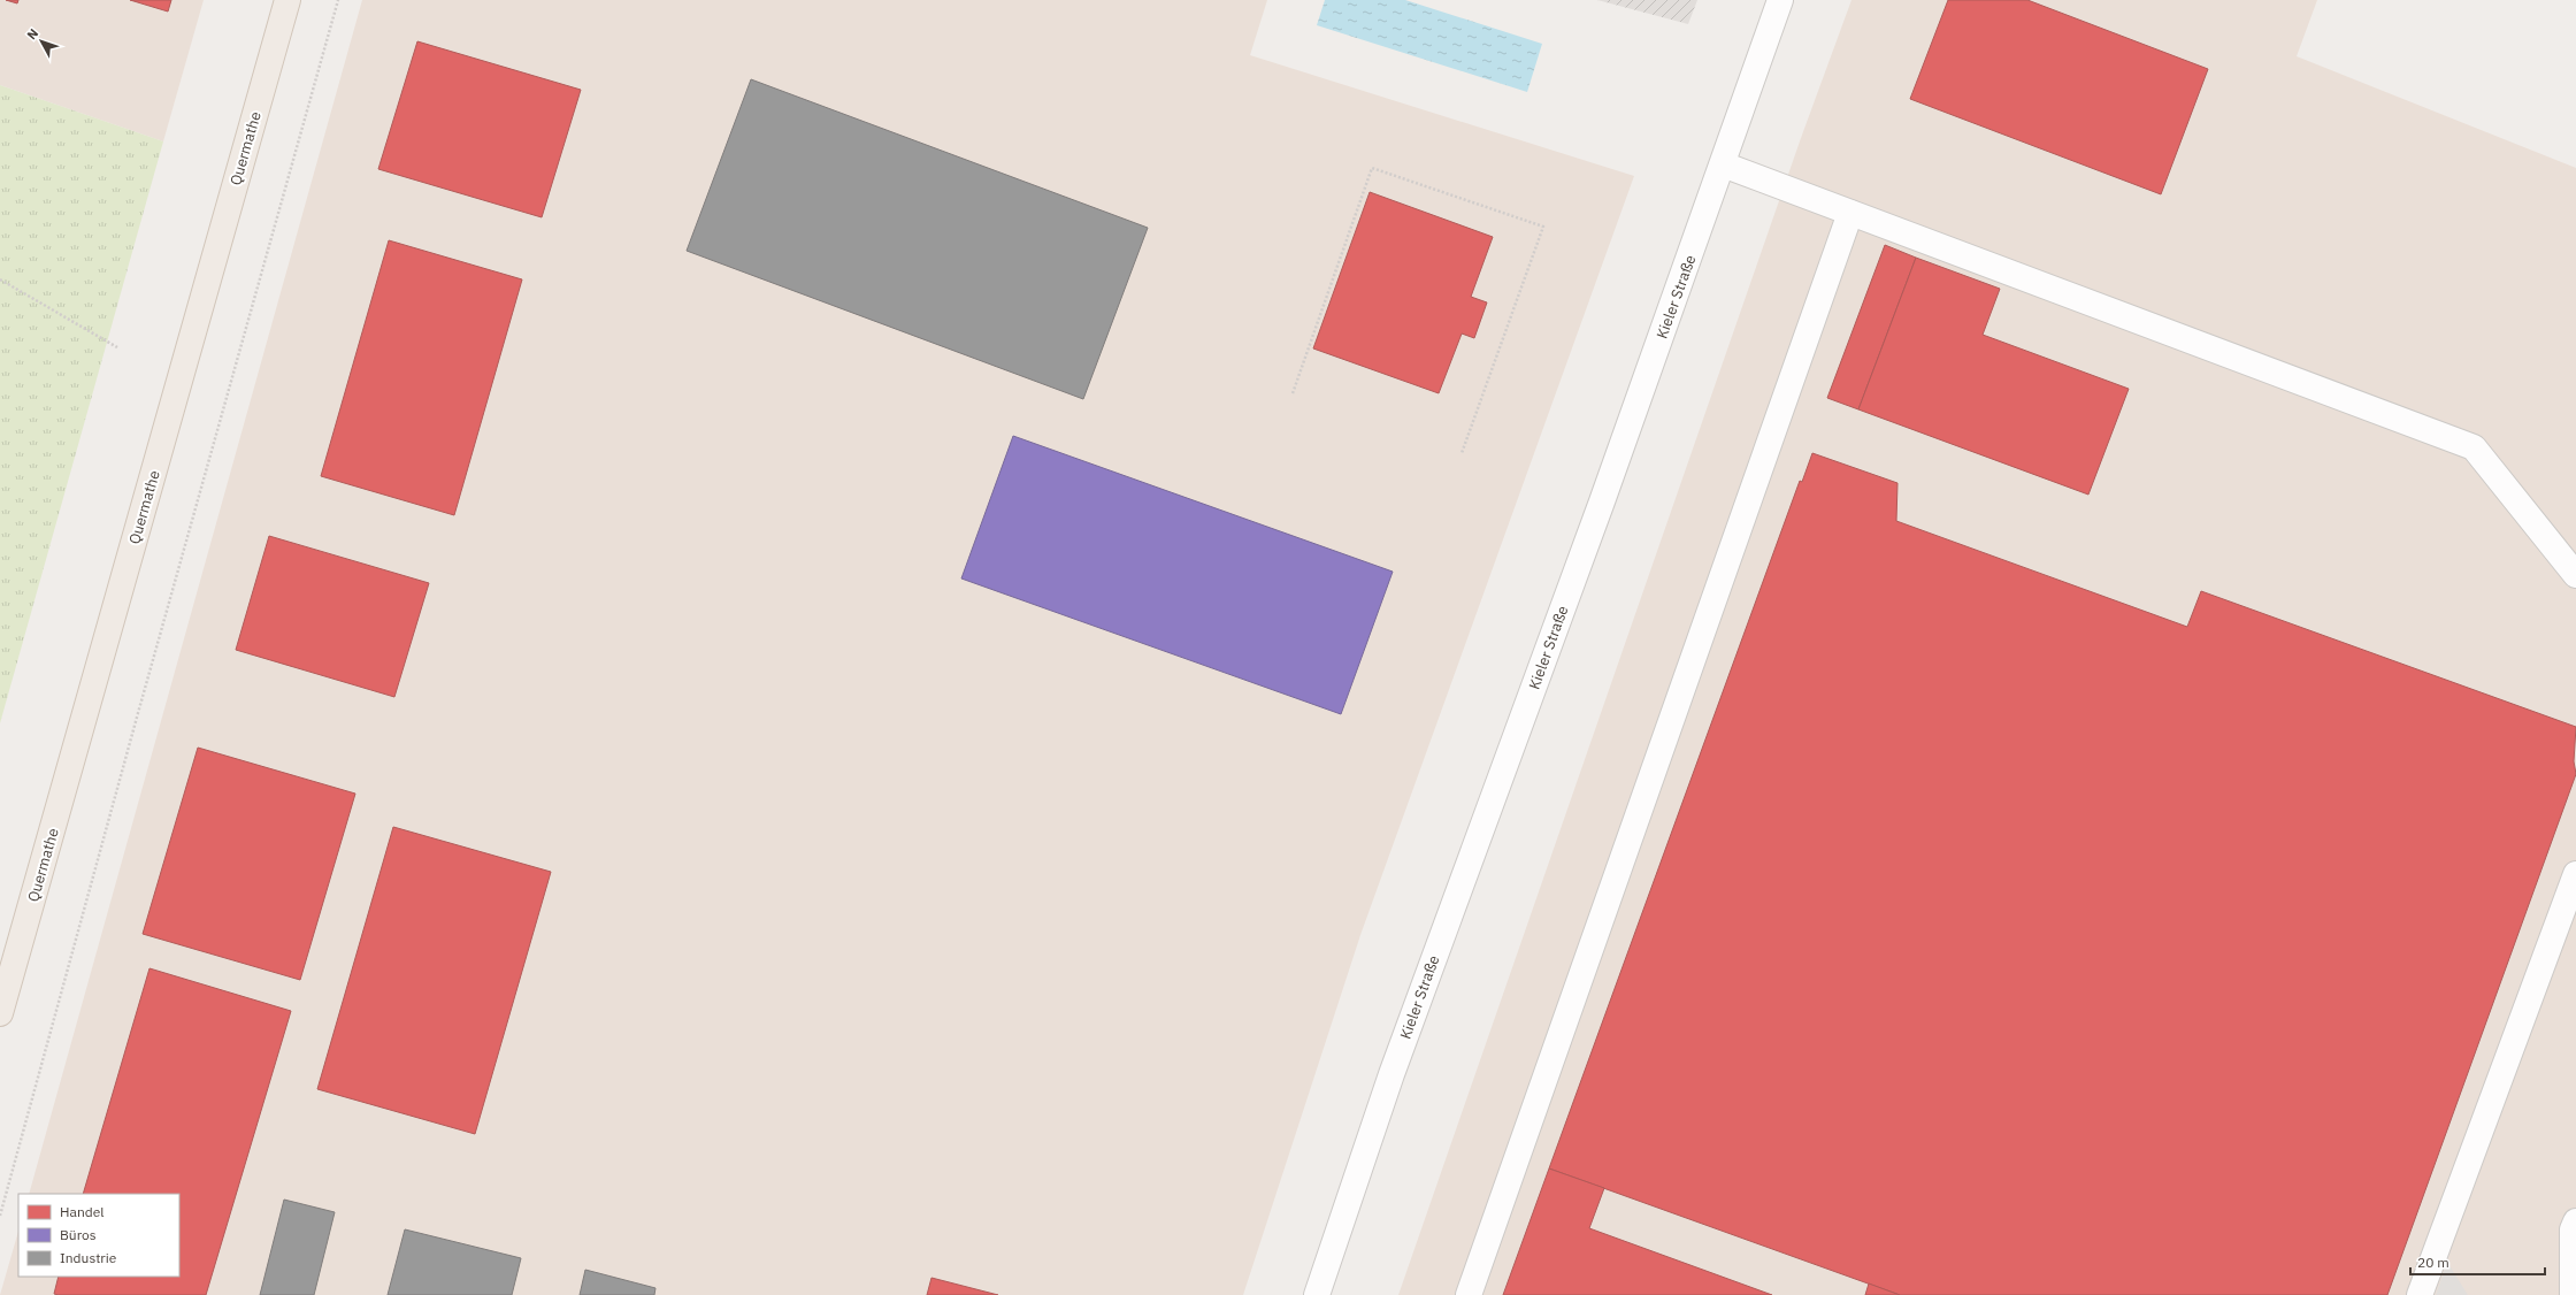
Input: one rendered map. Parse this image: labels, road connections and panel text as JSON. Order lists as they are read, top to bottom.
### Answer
{
  "streets": {
    "main road": ["Quermathe"],
    "street": ["Kieler Straße"]
  },
  "legend": ["Handel", "Büros", "Industrie"],
  "scale_bar": "20 m",
  "north": "top left"
}
